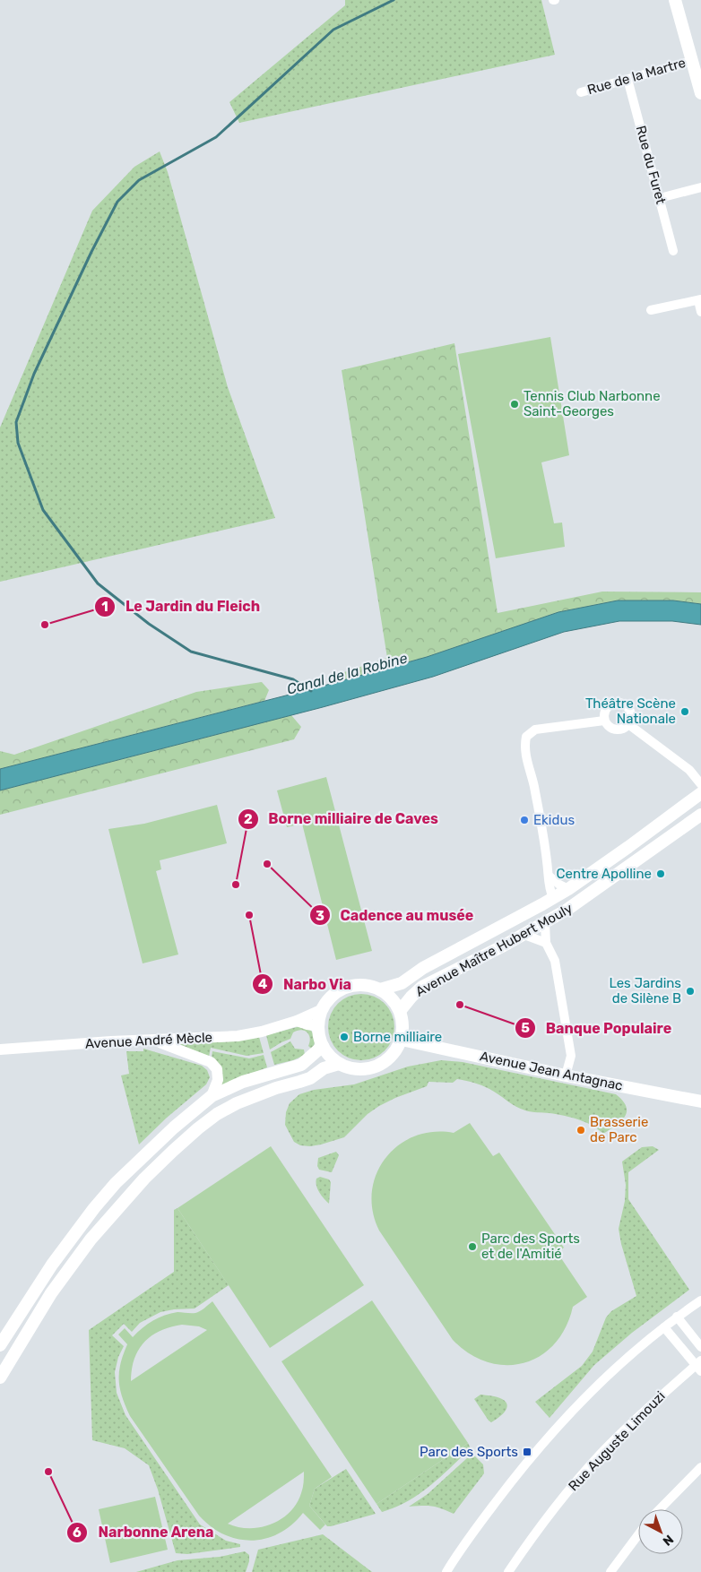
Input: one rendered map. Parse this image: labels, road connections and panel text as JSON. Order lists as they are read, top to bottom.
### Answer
{
  "streets": {
    "main road": ["Avenue Maître Hubert Mouly", "Avenue Jean Antagnac"],
    "street": [
      "Rue de la Martre",
      "Rue du Furet",
      "Avenue André Mècle",
      "Rue Auguste Limouzi"
    ]
  },
  "crossings": [
    ["Rue de la Martre", "Rue du Furet"],
    ["Avenue Maître Hubert Mouly", "Avenue André Mècle"],
    ["Avenue Maître Hubert Mouly", "Avenue Jean Antagnac"],
    ["Avenue André Mècle", "Avenue Jean Antagnac"]
  ],
  "water": ["Canal de la Robine"],
  "places": {
    "other": [
      "Tennis Club Narbonne Saint-Georges",
      "Le Jardin du Fleich",
      "Théâtre Scène Nationale",
      "Ekidus",
      "Cadence au musée",
      "Centre Apolline",
      "Borne milliaire de Caves",
      "Narbo Via",
      "Les Jardins de Silène B",
      "Banque Populaire",
      "Borne milliaire",
      "Brasserie de Parc",
      "Parc des Sports et de l'Amitié",
      "Narbonne Arena"
    ],
    "transit": ["Parc des Sports"]
  },
  "north": "bottom right"
}
